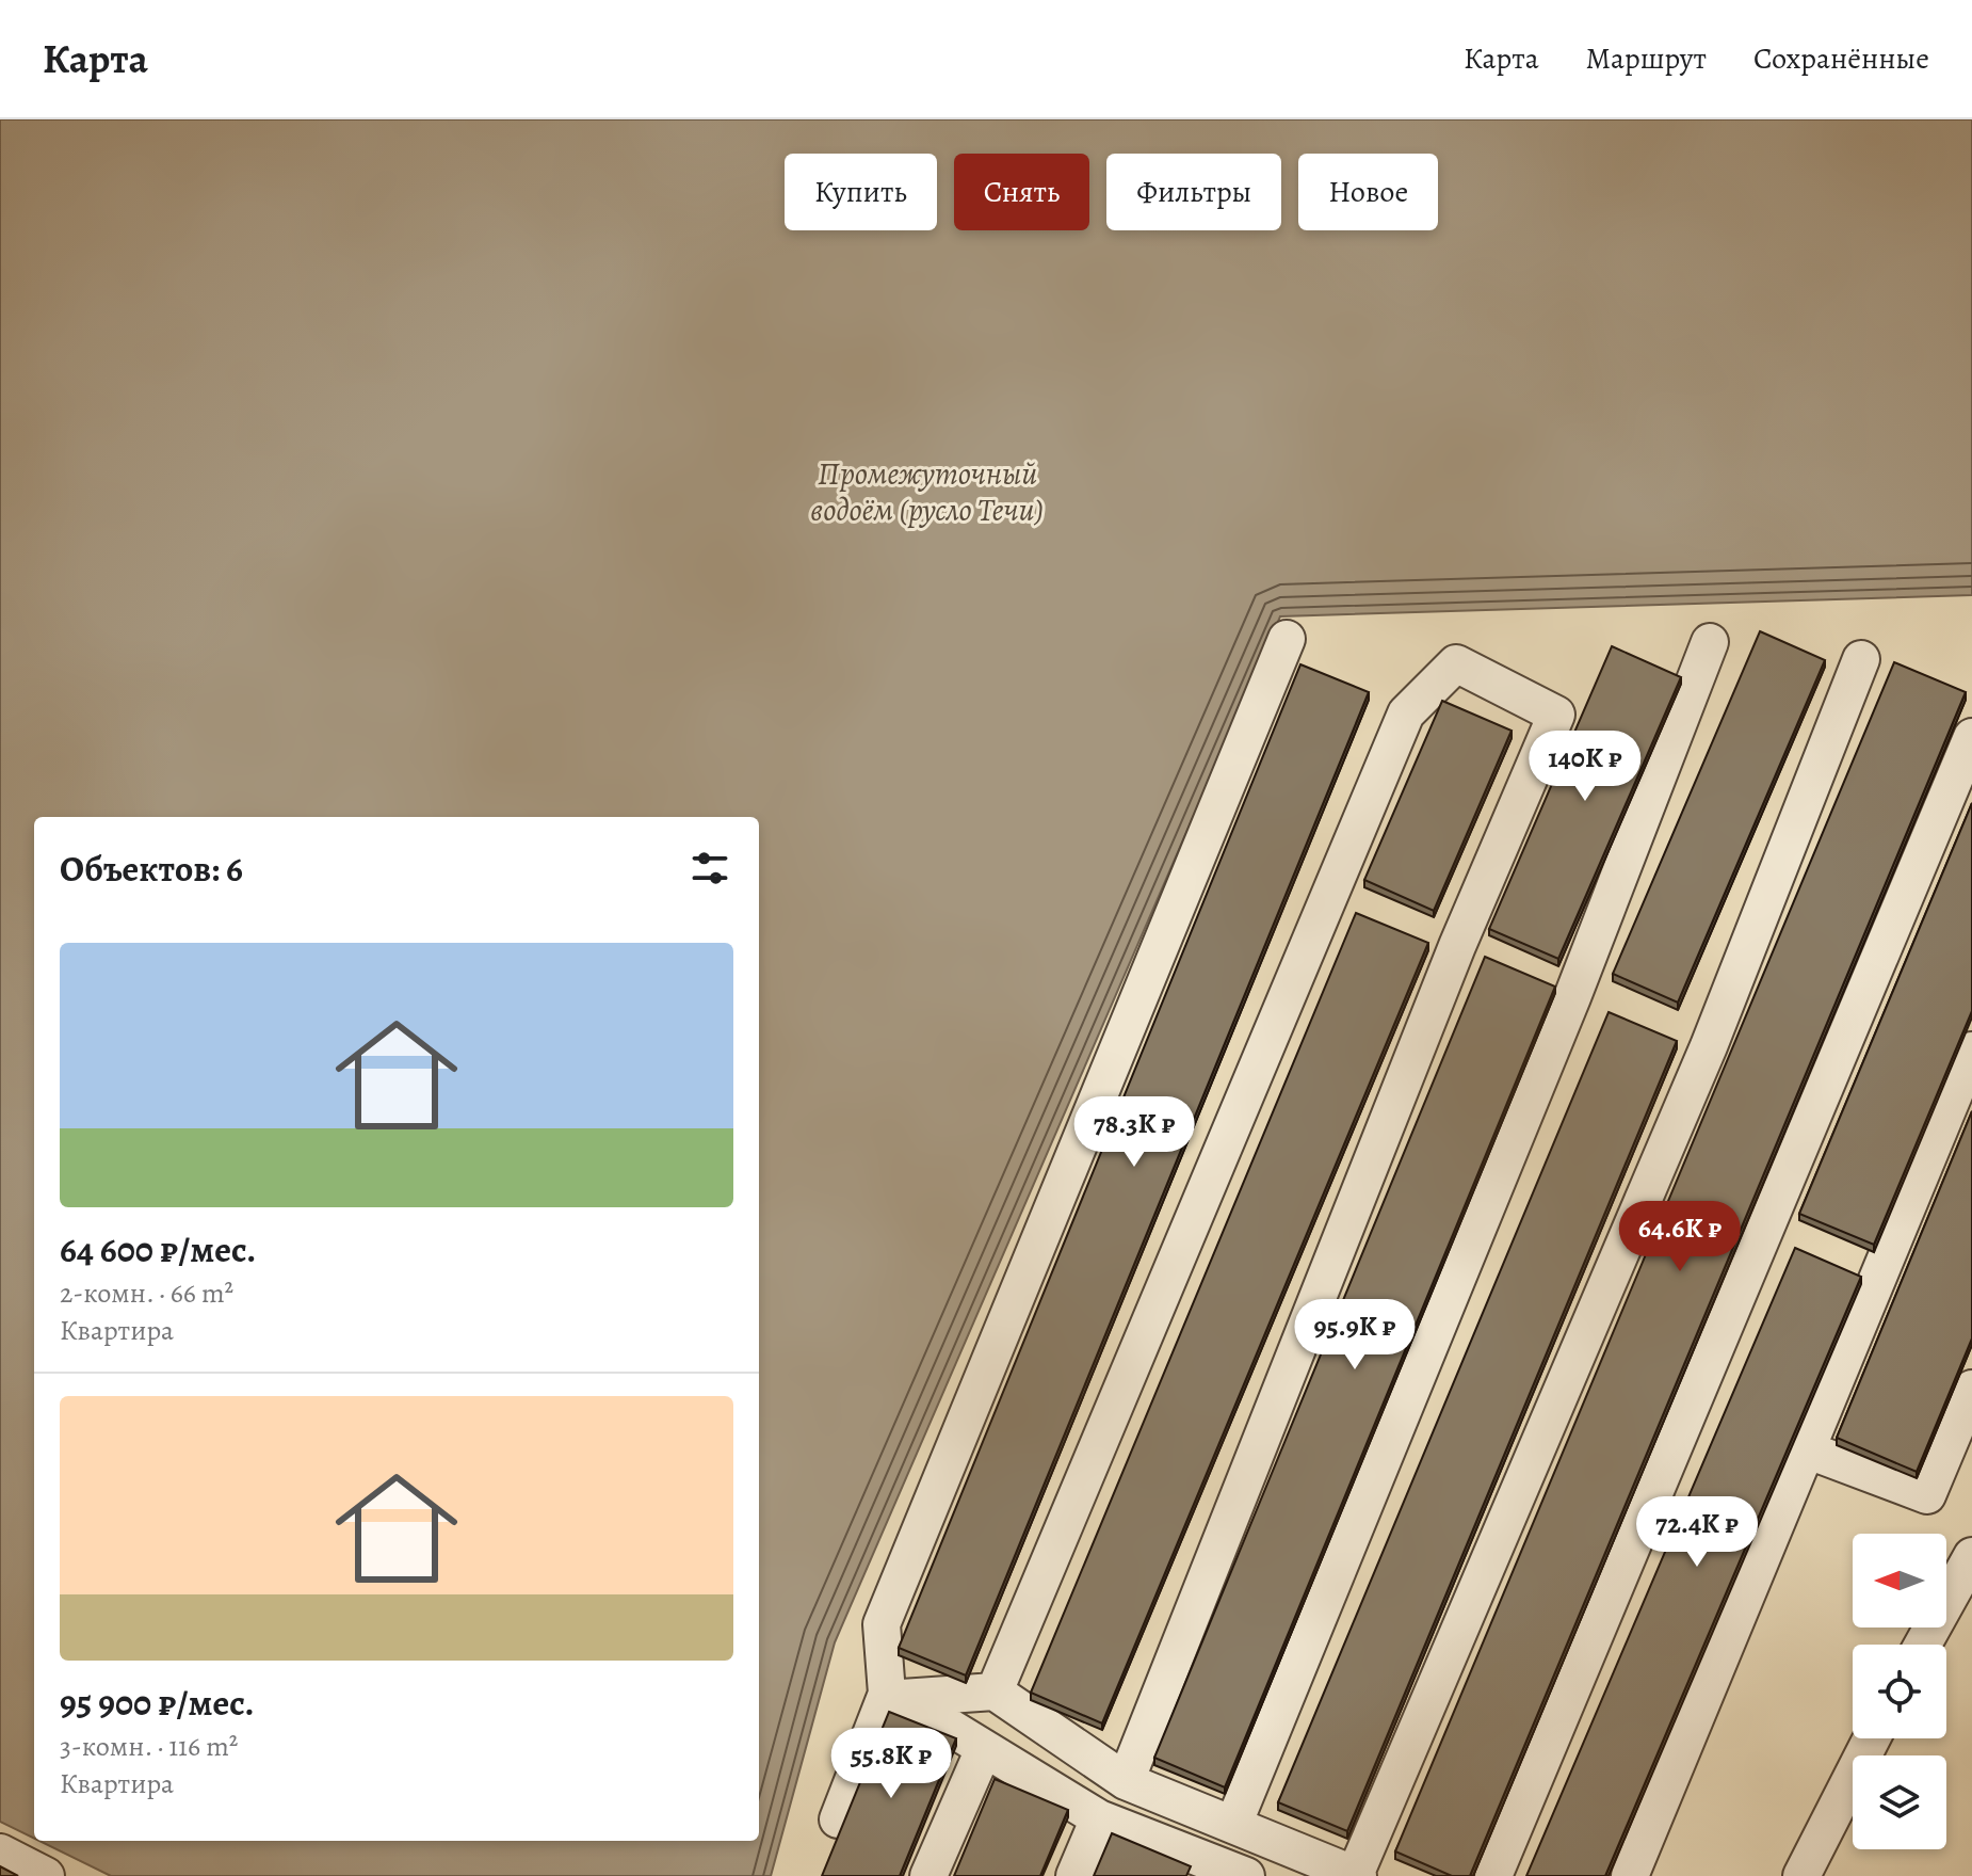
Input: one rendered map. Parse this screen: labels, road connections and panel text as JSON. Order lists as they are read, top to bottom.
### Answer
{
  "water": ["Промежуточный водоём (русло Течи)"],
  "north": "left",
  "page": {
    "header": "Карта",
    "nav": ["Карта", "Маршрут", "Сохранённые"],
    "chip": [
      "Купить",
      "Снять",
      "Фильтры",
      "Новое"
    ],
    "price": [
      "140K ₽",
      "78.3K ₽",
      "64.6K ₽",
      "95.9K ₽",
      "72.4K ₽",
      "55.8K ₽"
    ],
    "heading": "Объектов: 6",
    "list": [
      {
        "name": "64 600 ₽/мес.",
        "note": "2-комн. · 66 m² · Квартира"
      },
      {
        "name": "95 900 ₽/мес.",
        "note": "3-комн. · 116 m² · Квартира"
      }
    ]
  }
}
